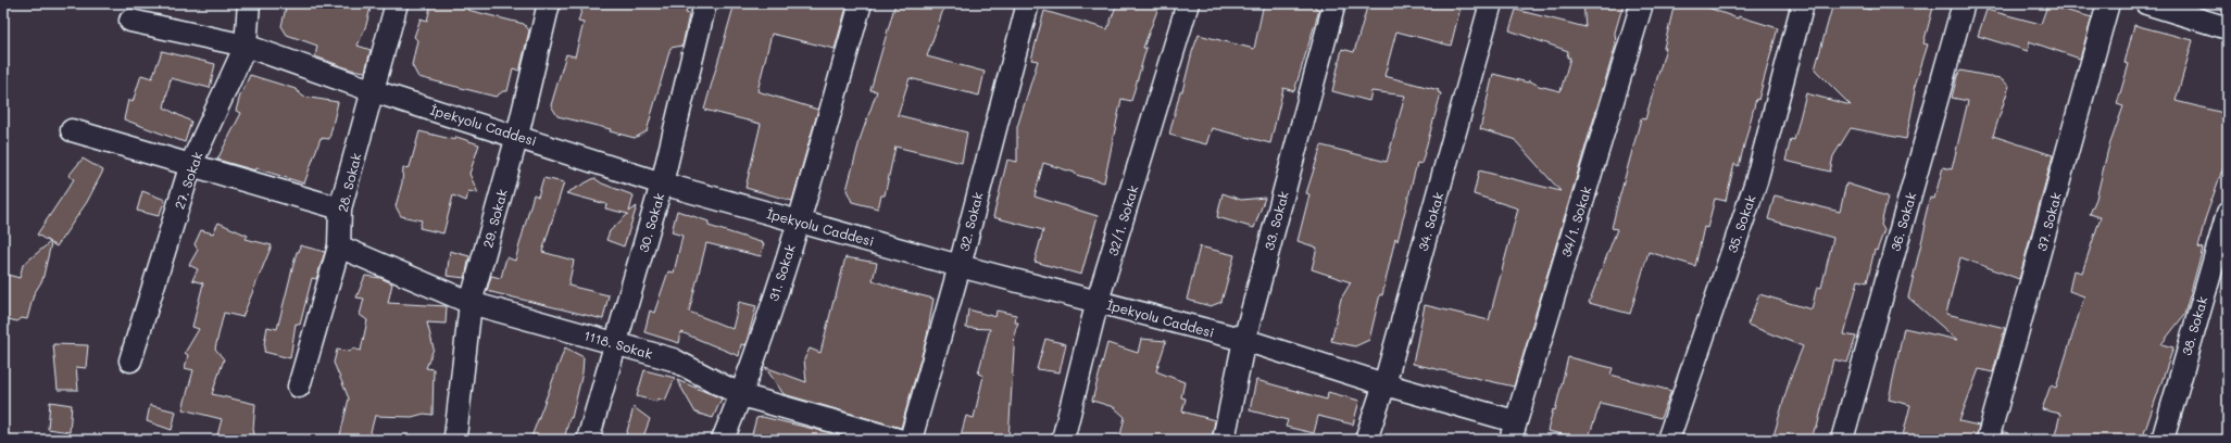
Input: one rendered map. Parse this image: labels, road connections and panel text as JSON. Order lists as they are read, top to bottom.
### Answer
{
  "streets": {
    "street": [
      "İpekyolu Caddesi",
      "27. Sokak",
      "28. Sokak",
      "29. Sokak",
      "32/1. Sokak",
      "33. Sokak",
      "32. Sokak",
      "34. Sokak",
      "34/1. Sokak",
      "36. Sokak",
      "37. Sokak",
      "30. Sokak",
      "35. Sokak",
      "31. Sokak",
      "38. Sokak",
      "1118. Sokak"
    ]
  },
  "crossings": [
    ["İpekyolu Caddesi", "27. Sokak"],
    ["İpekyolu Caddesi", "28. Sokak"],
    ["İpekyolu Caddesi", "29. Sokak"],
    ["İpekyolu Caddesi", "32/1. Sokak"],
    ["İpekyolu Caddesi", "33. Sokak"],
    ["İpekyolu Caddesi", "32. Sokak"],
    ["İpekyolu Caddesi", "34. Sokak"],
    ["İpekyolu Caddesi", "34/1. Sokak"],
    ["İpekyolu Caddesi", "30. Sokak"],
    ["İpekyolu Caddesi", "31. Sokak"],
    ["28. Sokak", "1118. Sokak"],
    ["29. Sokak", "1118. Sokak"],
    ["30. Sokak", "1118. Sokak"],
    ["31. Sokak", "1118. Sokak"]
  ]
}
